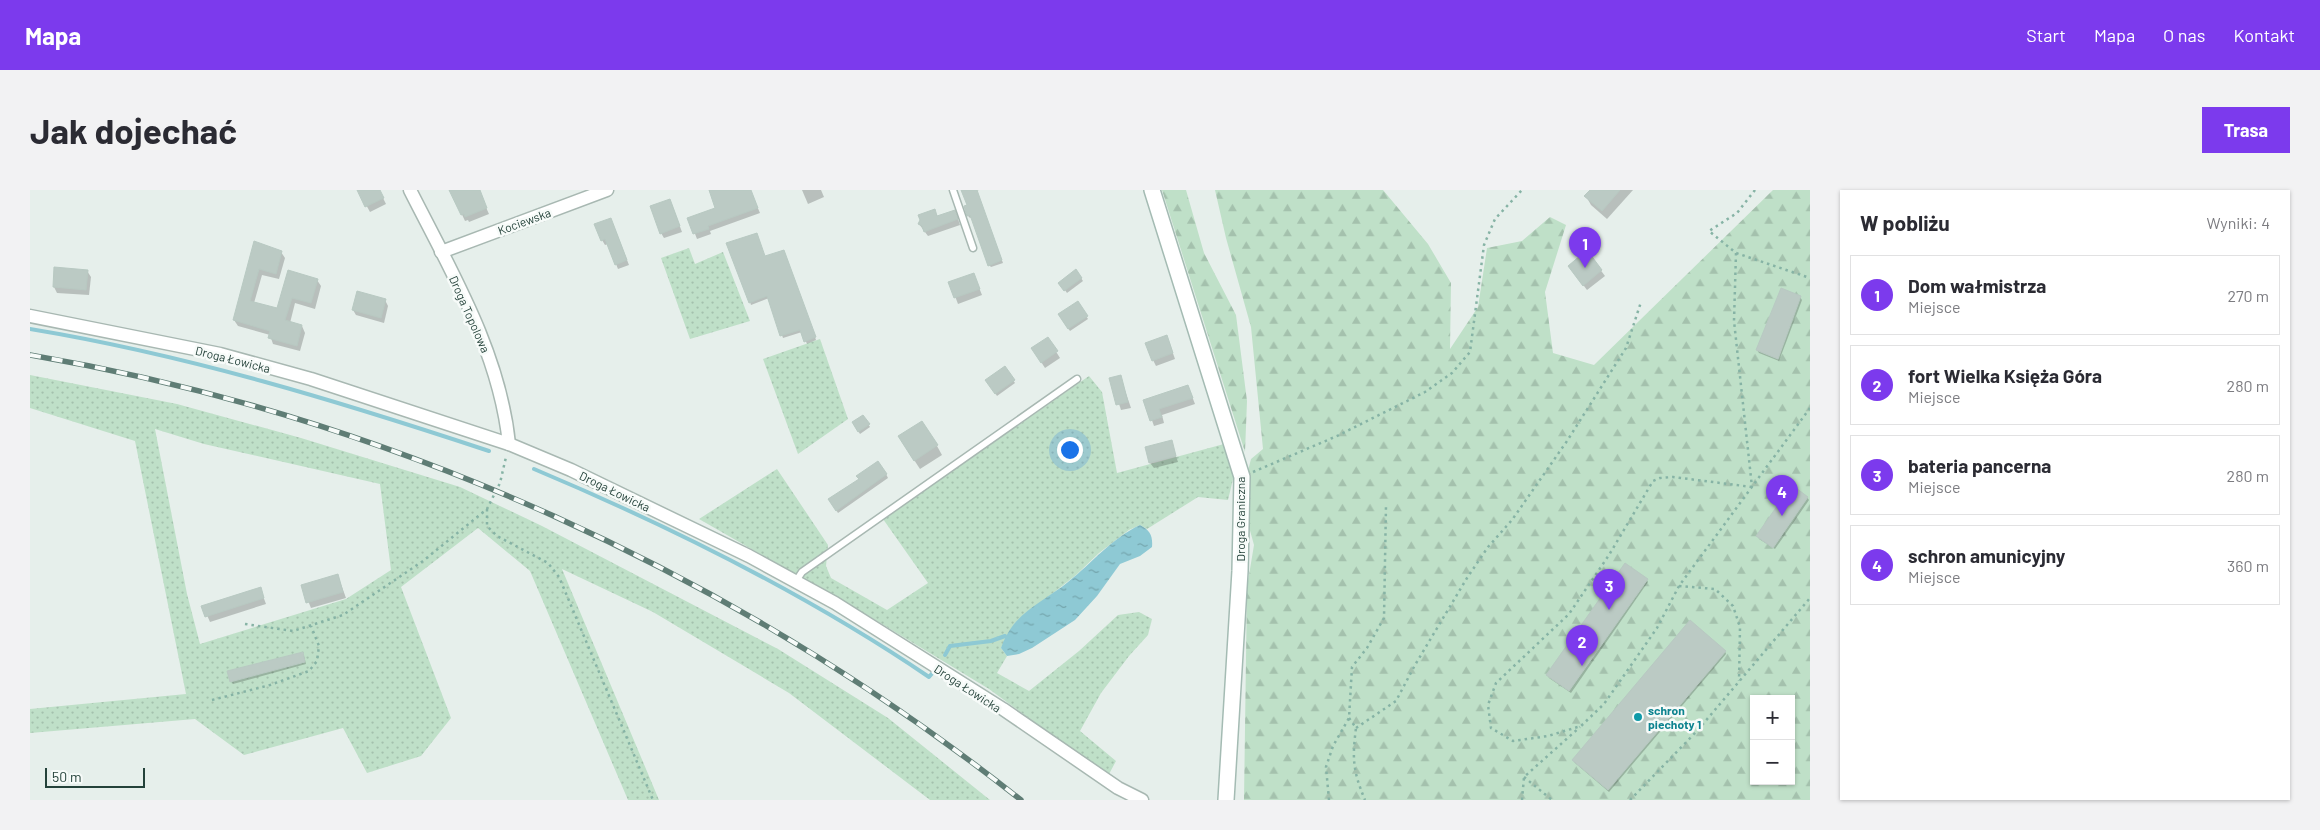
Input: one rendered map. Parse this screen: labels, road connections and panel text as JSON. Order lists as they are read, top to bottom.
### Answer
{
  "streets": {
    "street": [
      "Kociewska",
      "Droga Topolowa",
      "Droga Łowicka",
      "Droga Graniczna"
    ]
  },
  "crossings": [
    ["Kociewska", "Droga Topolowa"],
    ["Droga Topolowa", "Droga Łowicka"]
  ],
  "places": ["schron piechoty 1"],
  "scale_bar": "50 m",
  "page": {
    "header": "Mapa",
    "nav": [
      "Start",
      "Mapa",
      "O nas",
      "Kontakt"
    ],
    "buttons": "Trasa",
    "title": "Jak dojechać",
    "heading": ["W pobliżu", "Wyniki: 4"],
    "pins": [
      "1",
      "4",
      "3",
      "2"
    ],
    "list": [
      {
        "mark": "1",
        "name": "Dom wałmistrza",
        "note": "Miejsce",
        "value": "270 m"
      },
      {
        "mark": "2",
        "name": "fort Wielka Księża Góra",
        "note": "Miejsce",
        "value": "280 m"
      },
      {
        "mark": "3",
        "name": "bateria pancerna",
        "note": "Miejsce",
        "value": "280 m"
      },
      {
        "mark": "4",
        "name": "schron amunicyjny",
        "note": "Miejsce",
        "value": "360 m"
      }
    ],
    "map_buttons": ["+", "−"],
    "scale": "50 m"
  }
}
